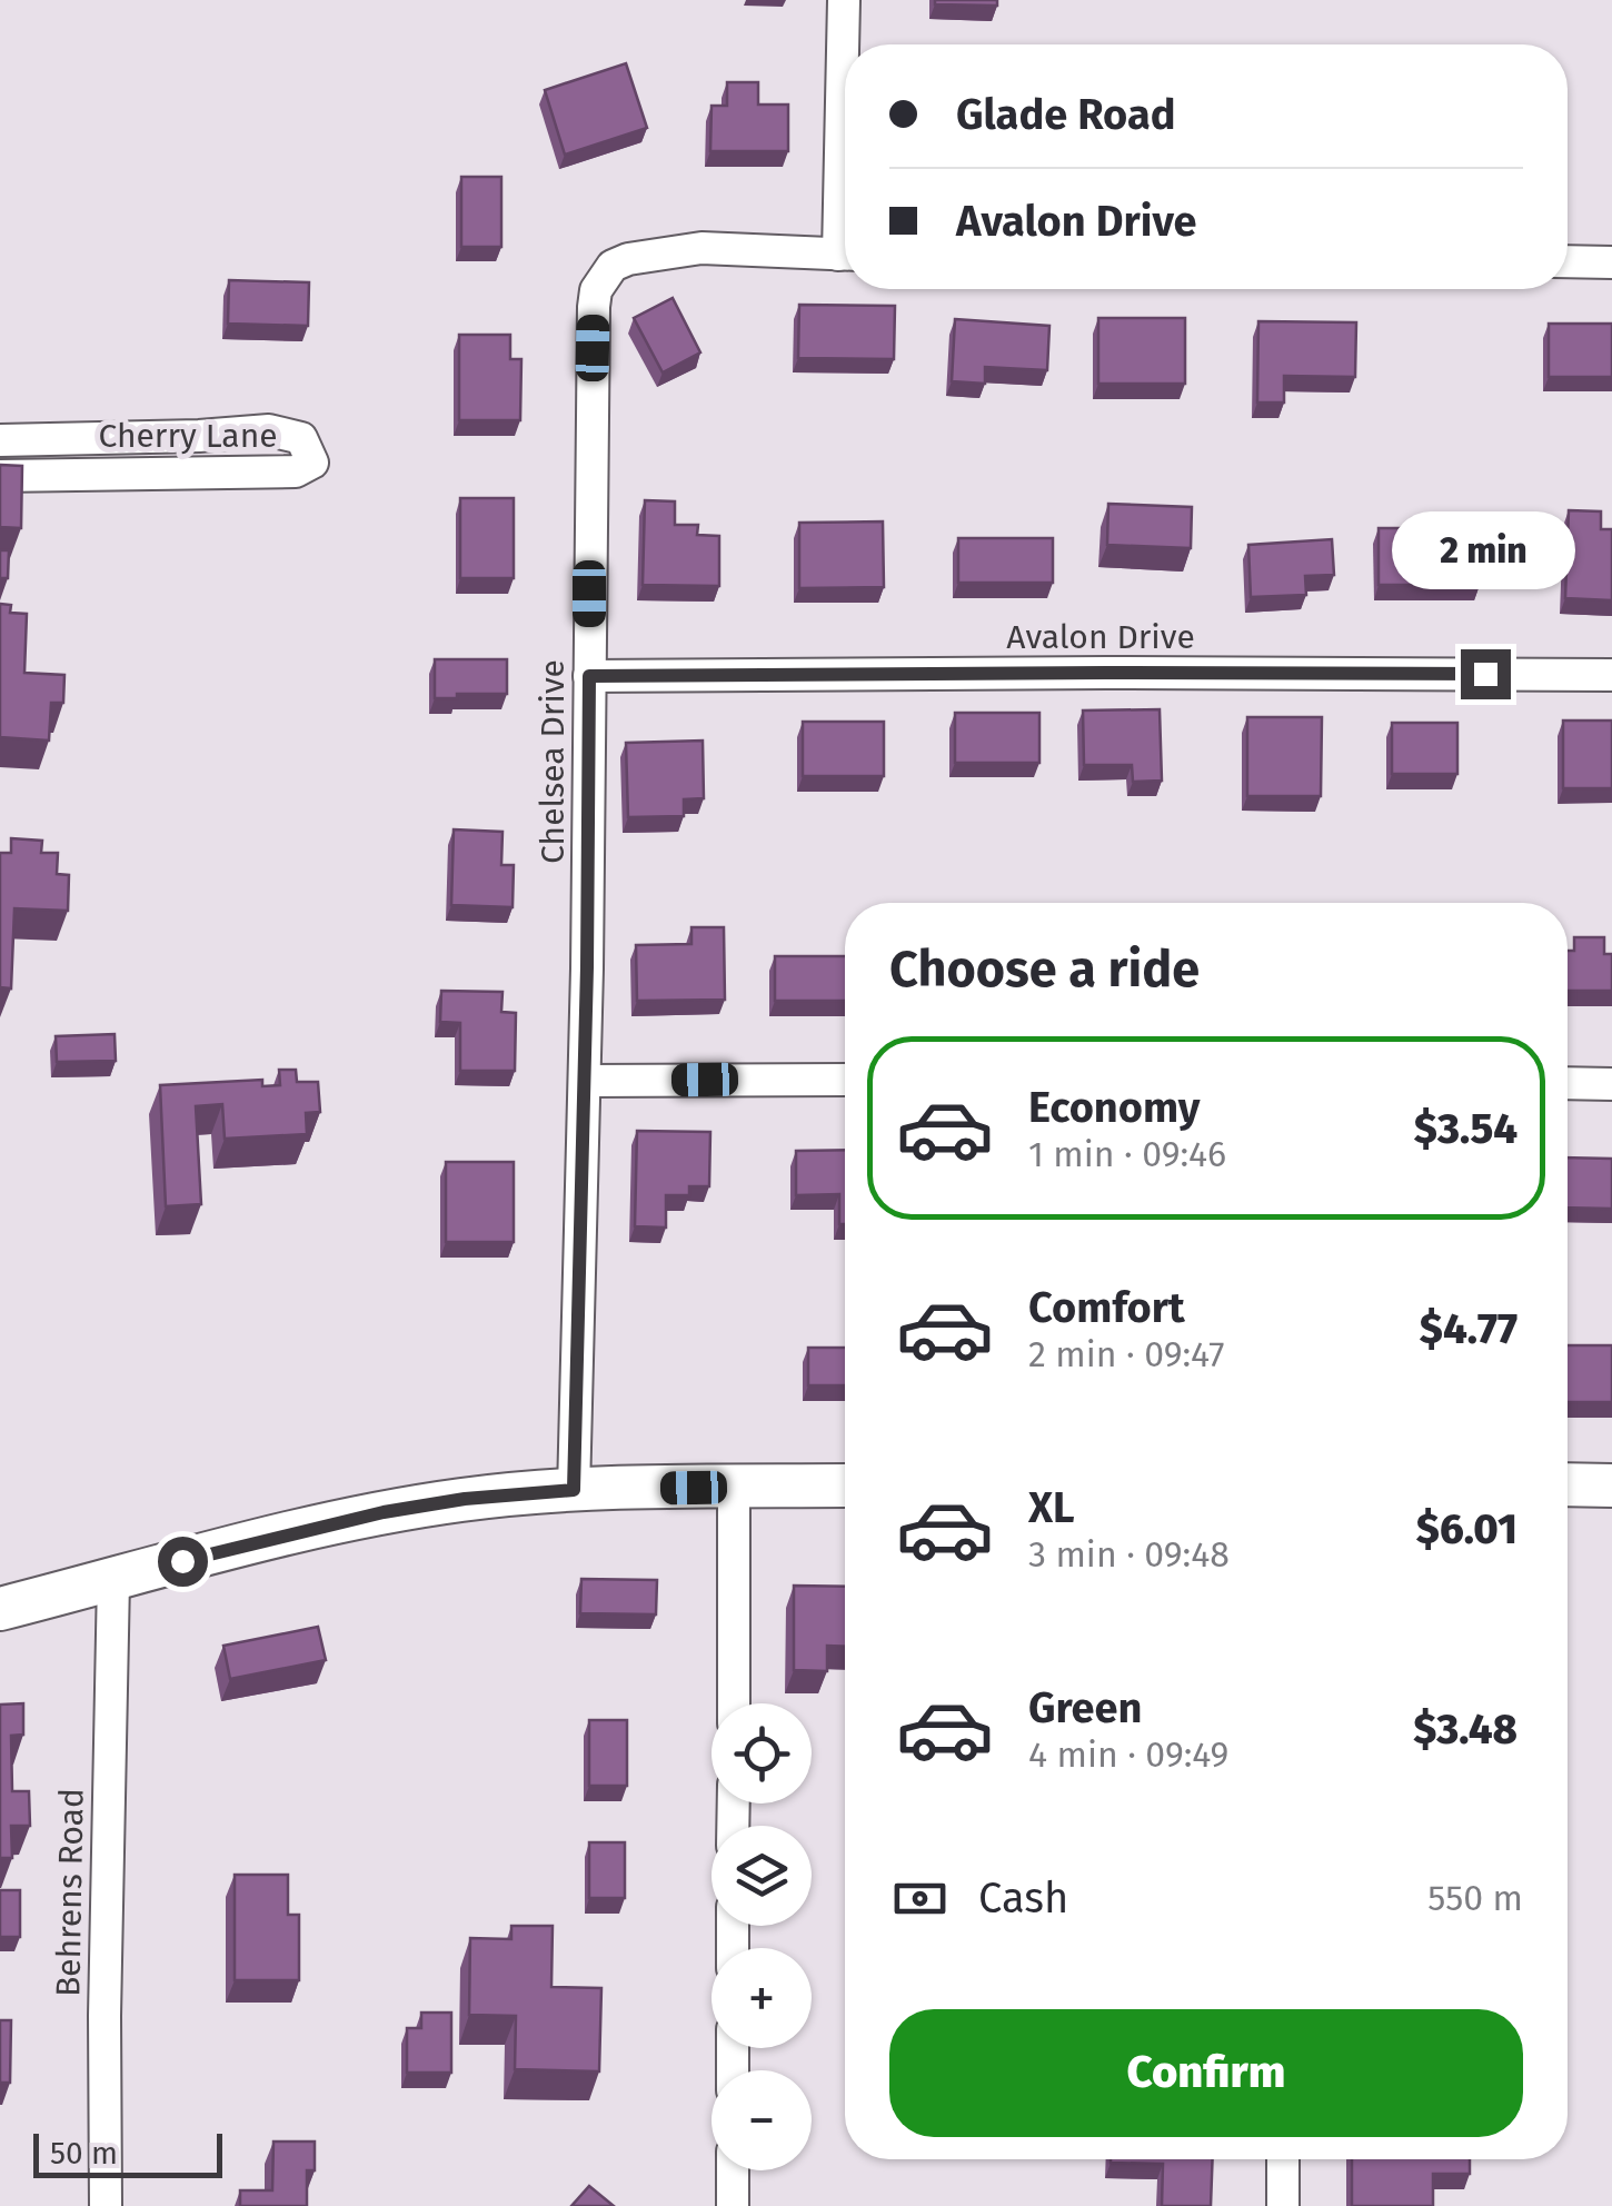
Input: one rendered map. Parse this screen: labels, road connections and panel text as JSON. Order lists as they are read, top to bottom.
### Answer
{
  "streets": {
    "street": [
      "Cherry Lane",
      "Avalon Drive",
      "Chelsea Drive",
      "Behrens Road"
    ]
  },
  "crossings": [
    ["Avalon Drive", "Chelsea Drive"]
  ],
  "scale_bar": "50 m",
  "page": {
    "banner": ["Glade Road", "Avalon Drive"],
    "bubble": "2 min",
    "heading": "Choose a ride",
    "list": [
      {
        "name": "Economy",
        "note": "1 min · 09:46",
        "value": "$3.54"
      },
      {
        "name": "Comfort",
        "note": "2 min · 09:47",
        "value": "$4.77"
      },
      {
        "name": "XL",
        "note": "3 min · 09:48",
        "value": "$6.01"
      },
      {
        "name": "Green",
        "note": "4 min · 09:49",
        "value": "$3.48"
      }
    ],
    "map_buttons": ["+", "−"],
    "pay": ["Cash", "550 m"],
    "buttons": "Confirm",
    "scale": "50 m"
  }
}
